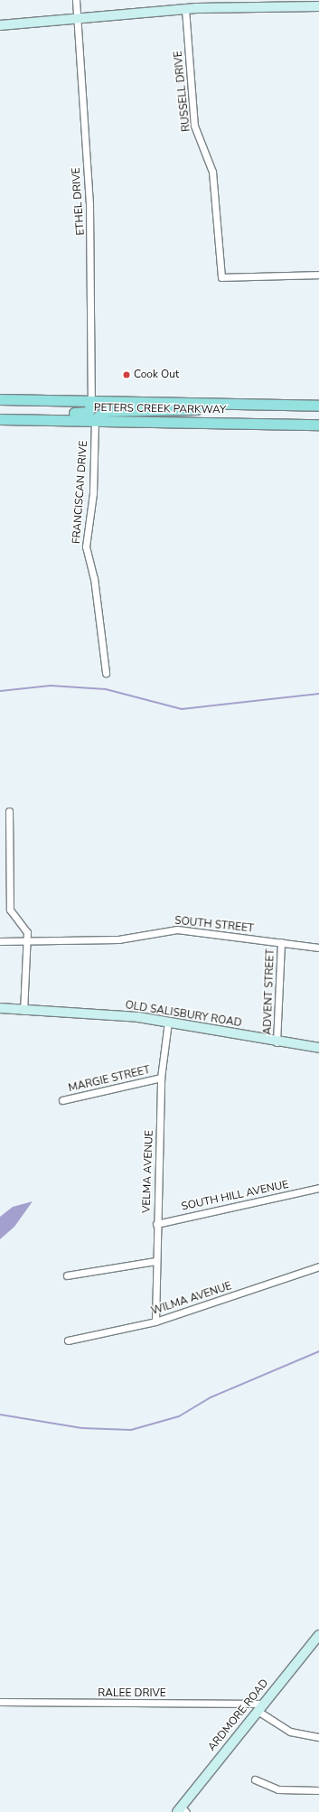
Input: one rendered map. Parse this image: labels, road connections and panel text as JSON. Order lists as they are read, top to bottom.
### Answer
{
  "streets": {
    "main road": ["PETERS CREEK PARKWAY"],
    "street": [
      "RUSSELL DRIVE",
      "ETHEL DRIVE",
      "FRANCISCAN DRIVE",
      "SOUTH STREET",
      "ADVENT STREET",
      "OLD SALISBURY ROAD",
      "MARGIE STREET",
      "VELMA AVENUE",
      "SOUTH HILL AVENUE",
      "WILMA AVENUE",
      "RALEE DRIVE",
      "ARDMORE ROAD"
    ]
  },
  "crossings": [
    ["ETHEL DRIVE", "PETERS CREEK PARKWAY"],
    ["PETERS CREEK PARKWAY", "FRANCISCAN DRIVE"],
    ["SOUTH STREET", "ADVENT STREET"],
    ["ADVENT STREET", "OLD SALISBURY ROAD"],
    ["OLD SALISBURY ROAD", "VELMA AVENUE"],
    ["MARGIE STREET", "VELMA AVENUE"],
    ["VELMA AVENUE", "SOUTH HILL AVENUE"],
    ["VELMA AVENUE", "WILMA AVENUE"],
    ["RALEE DRIVE", "ARDMORE ROAD"]
  ],
  "places": ["Cook Out"]
}
